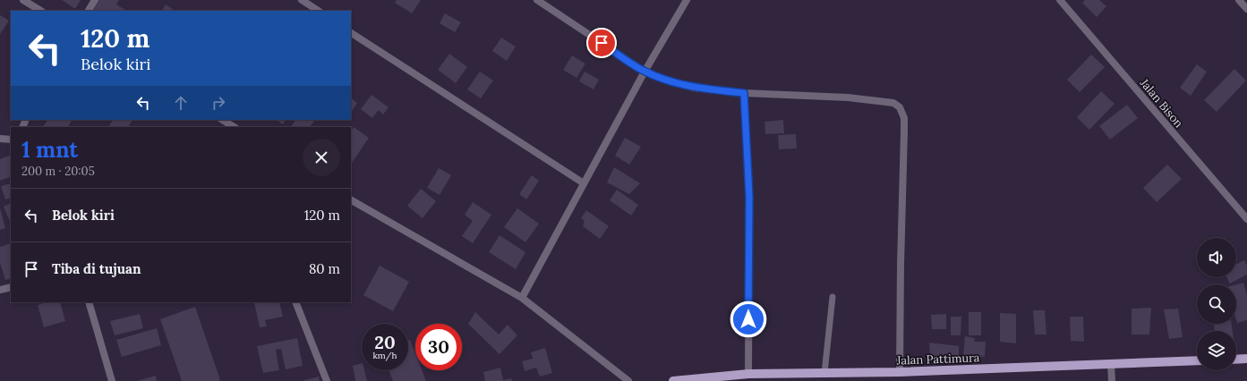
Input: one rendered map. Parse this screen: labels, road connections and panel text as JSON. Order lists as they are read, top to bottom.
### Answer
{
  "streets": {
    "main road": ["Jalan Pattimura"],
    "street": ["Jalan Bison"]
  },
  "page": {
    "turn": ["120 m", "Belok kiri"],
    "heading": ["1 mnt", "200 m · 20:05"],
    "list": [
      {
        "name": "Belok kiri",
        "value": "120 m"
      },
      {
        "name": "Tiba di tujuan",
        "value": "80 m"
      }
    ],
    "speed": "20 km/h",
    "limit": "30"
  }
}
